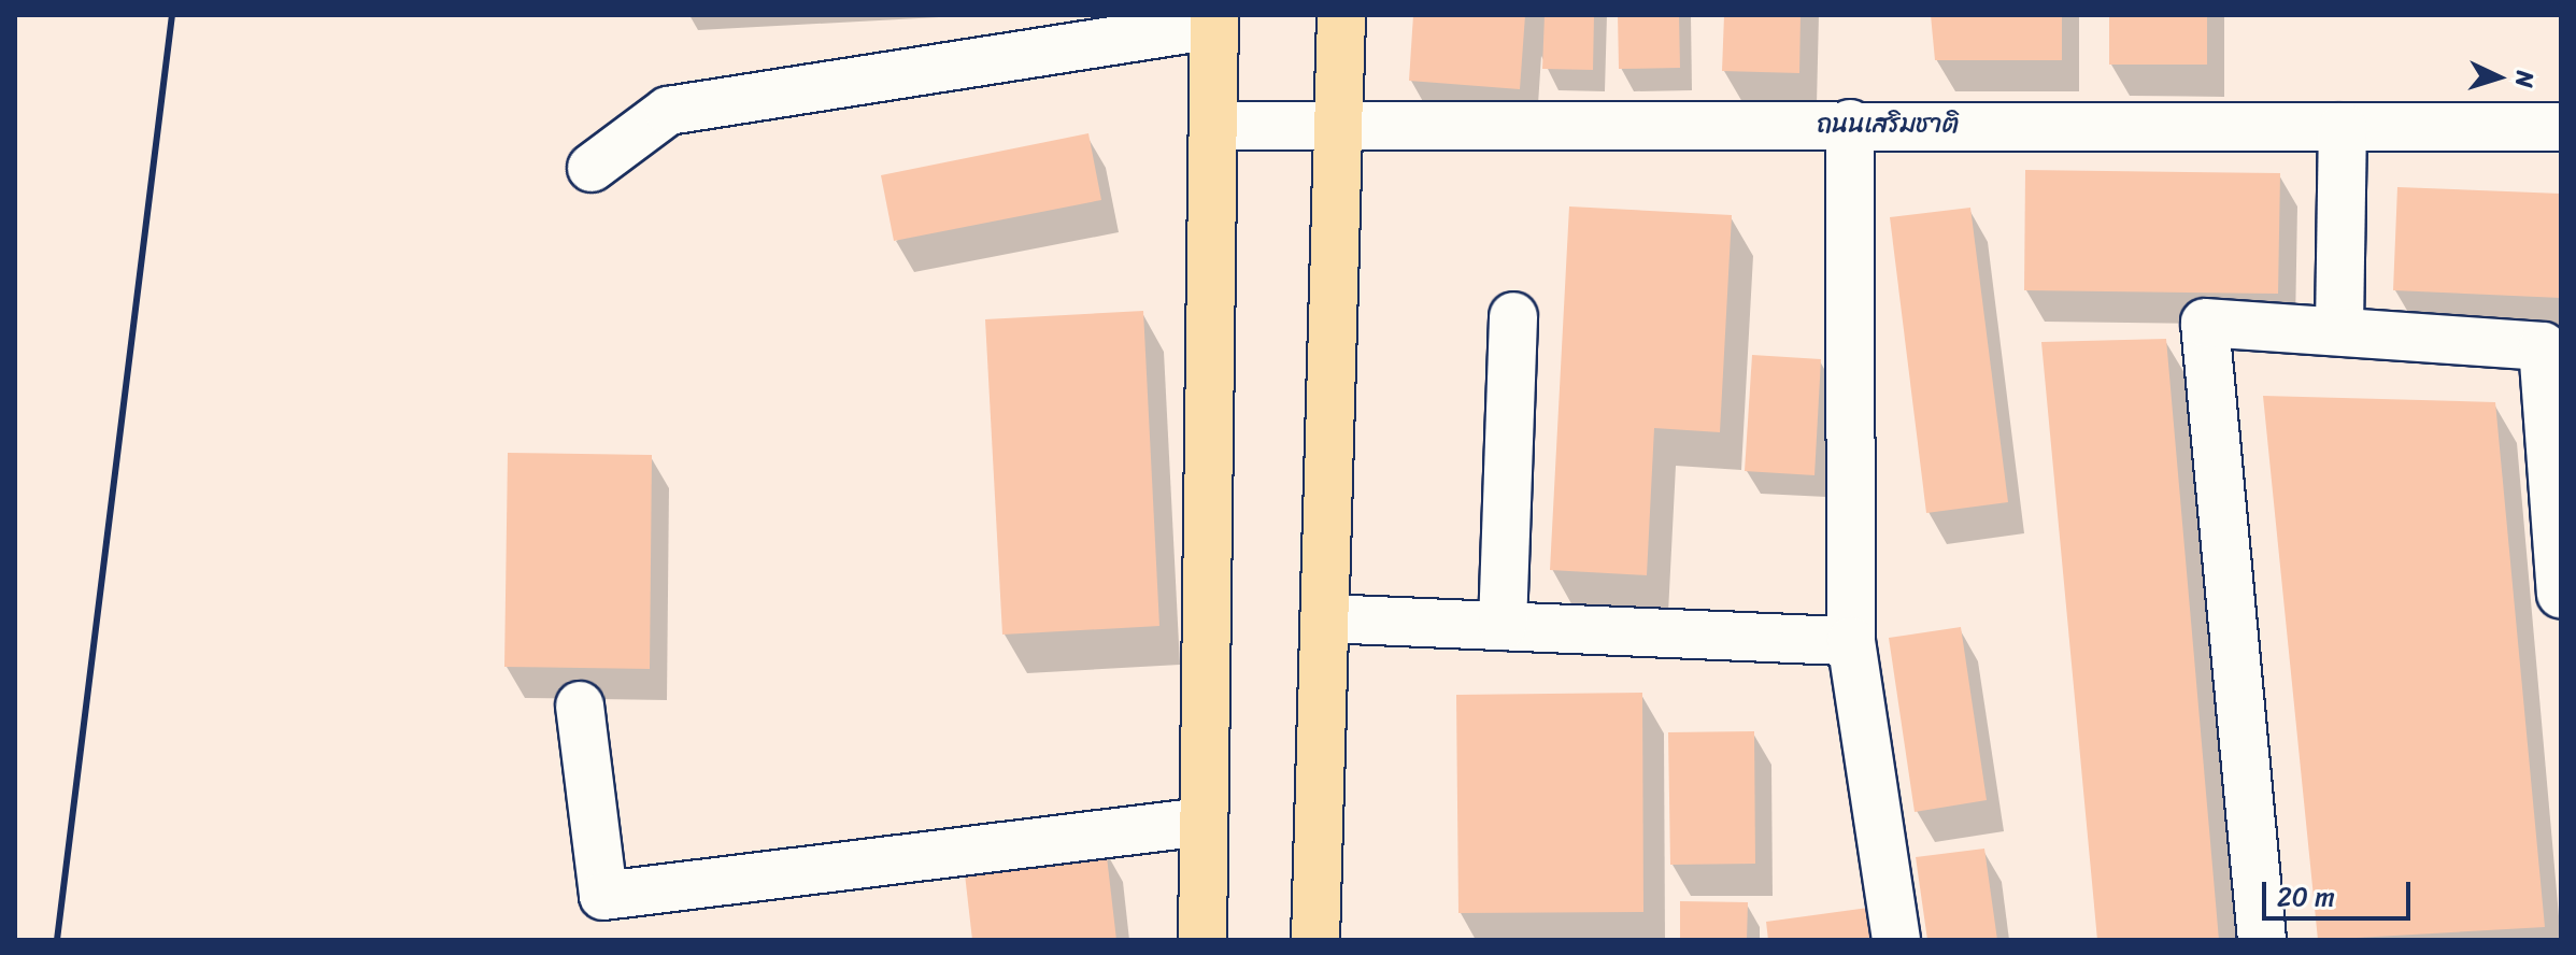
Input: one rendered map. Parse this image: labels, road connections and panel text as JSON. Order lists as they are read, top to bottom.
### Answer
{
  "streets": {
    "street": ["ถนนเสริมชาติ"]
  },
  "scale_bar": "20 m",
  "north": "right"
}
